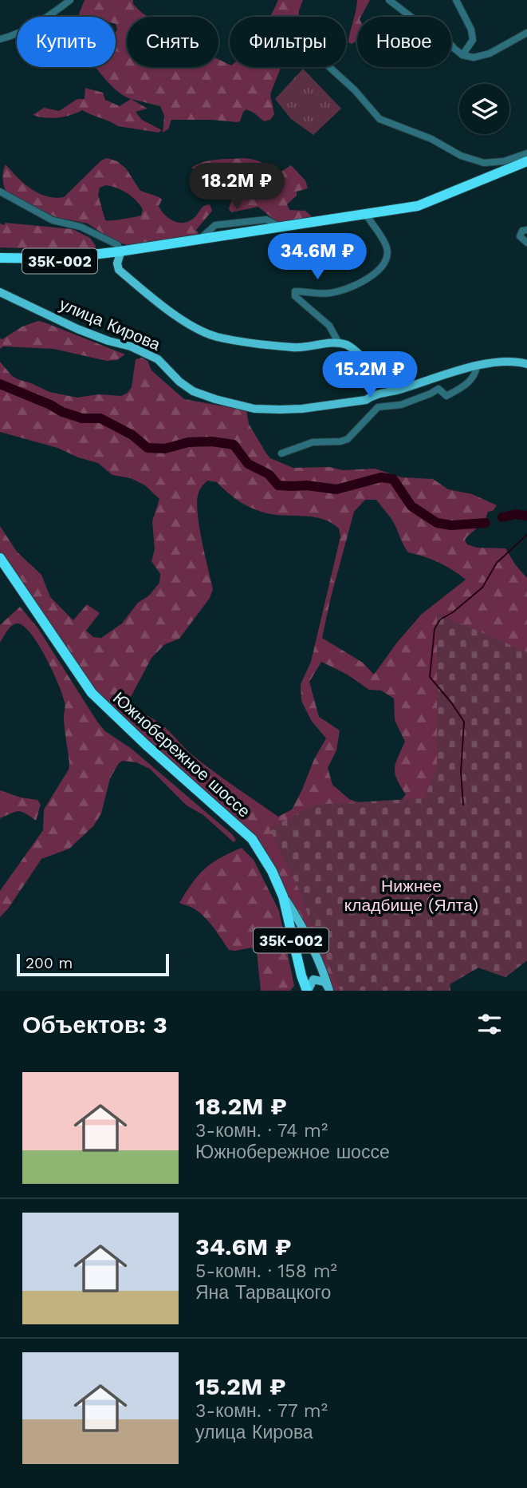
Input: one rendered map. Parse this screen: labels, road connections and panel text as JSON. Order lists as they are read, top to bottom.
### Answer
{
  "streets": {
    "highway": ["35К-002", "Южнобережное шоссе"],
    "main road": ["улица Кирова"]
  },
  "parks": ["Нижнее кладбище (Ялта)"],
  "scale_bar": "200 m",
  "page": {
    "chip": [
      "Купить",
      "Снять",
      "Фильтры",
      "Новое"
    ],
    "price": ["18.2M ₽", "34.6M ₽", "15.2M ₽"],
    "scale": "200 m",
    "heading": "Объектов: 3",
    "list": [
      {
        "name": "18.2M ₽",
        "note": "3-комн. · 74 m² · Южнобережное шоссе"
      },
      {
        "name": "34.6M ₽",
        "note": "5-комн. · 158 m² · Яна Тарвацкого"
      },
      {
        "name": "15.2M ₽",
        "note": "3-комн. · 77 m² · улица Кирова"
      }
    ]
  }
}
